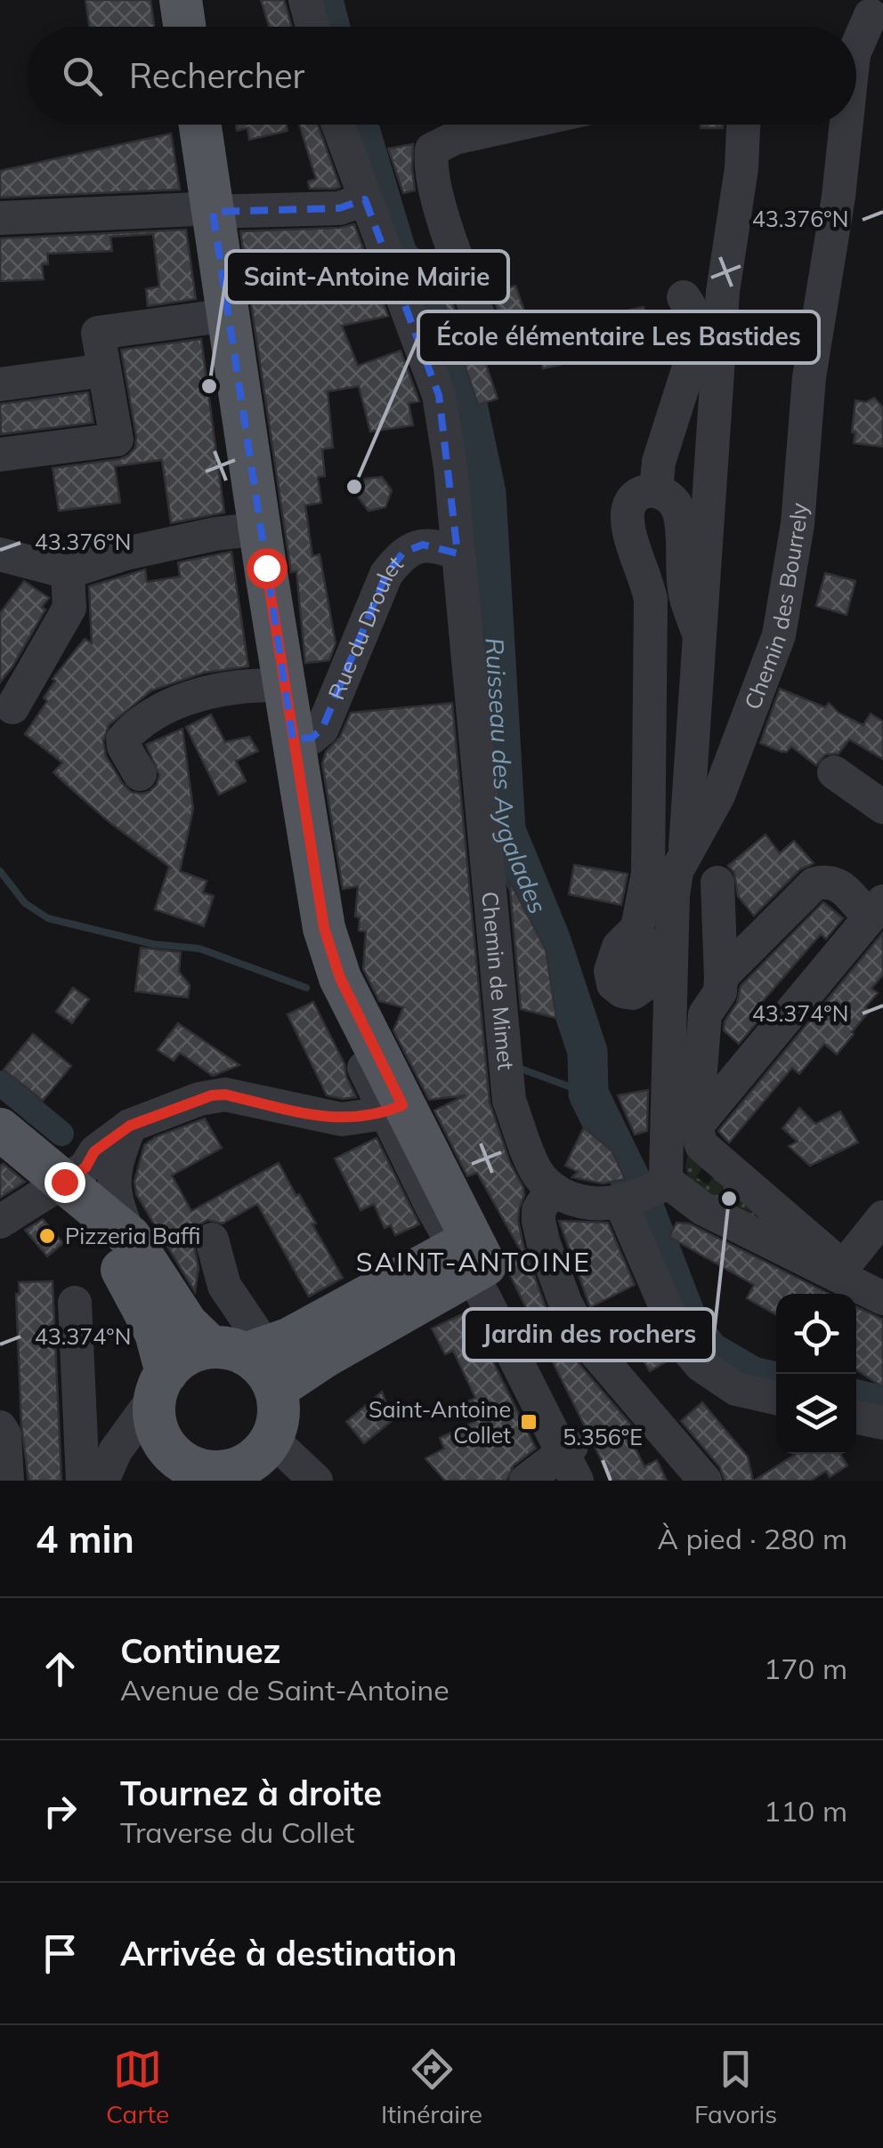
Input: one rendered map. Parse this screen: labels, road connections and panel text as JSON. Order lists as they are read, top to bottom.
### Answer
{
  "streets": {
    "street": ["Chemin des Bourrely", "Rue du Droulet", "Chemin de Mimet"]
  },
  "crossings": [
    ["Rue du Droulet", "Chemin de Mimet"]
  ],
  "districts": ["SAINT-ANTOINE"],
  "water": ["Ruisseau des Aygalades"],
  "places": {
    "other": [
      "Saint-Antoine Mairie",
      "École élémentaire Les Bastides",
      "Jardin des rochers",
      "Pizzeria Baffi"
    ],
    "transit": ["Saint-Antoine Collet"]
  },
  "page": {
    "search": "Rechercher",
    "heading": ["4 min", "À pied · 280 m"],
    "list": [
      ["Continuez", "Avenue de Saint-Antoine", "170 m"],
      ["Tournez à droite", "Traverse du Collet", "110 m"],
      "Arrivée à destination"
    ],
    "nav": ["Carte", "Itinéraire", "Favoris"]
  },
  "coordinates": ["43.376°N", "43.374°N", "5.356°E"]
}
